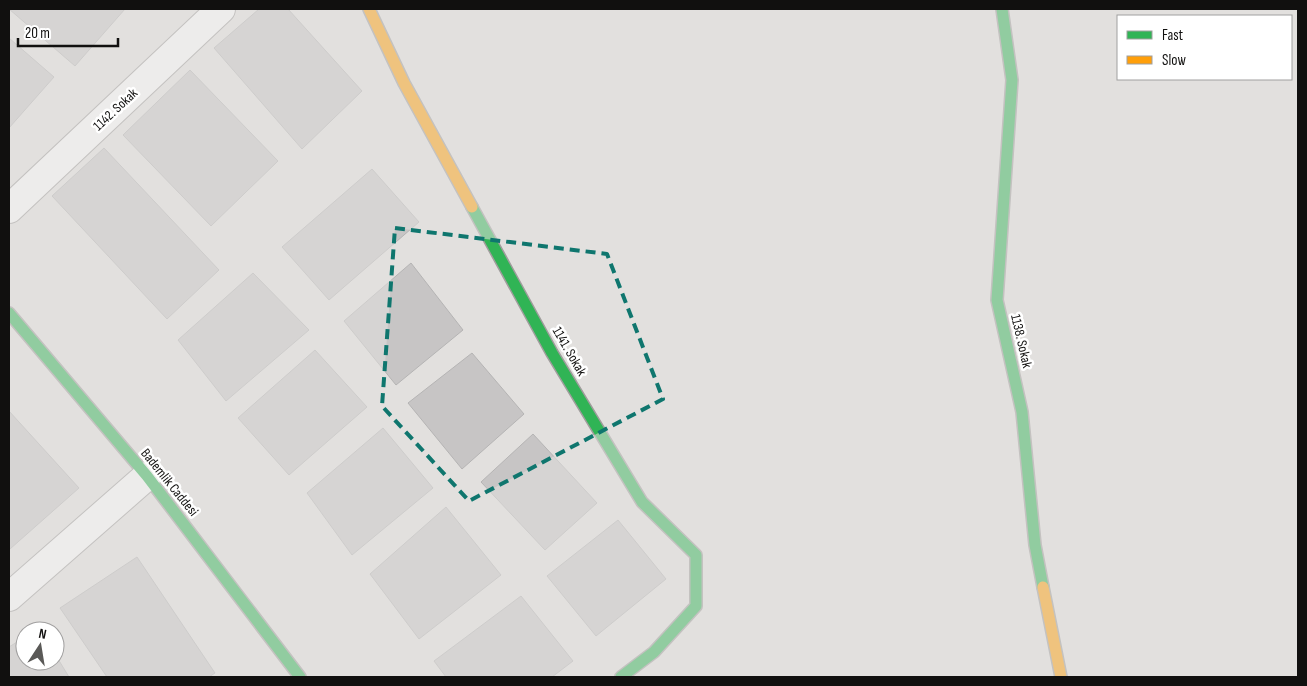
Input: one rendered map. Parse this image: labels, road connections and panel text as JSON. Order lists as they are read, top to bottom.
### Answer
{
  "streets": {
    "street": [
      "1142. Sokak",
      "1138. Sokak",
      "1141. Sokak",
      "Bademlik Caddesi"
    ]
  },
  "legend": ["Fast", "Slow"],
  "scale_bar": "20 m",
  "north": "top"
}
